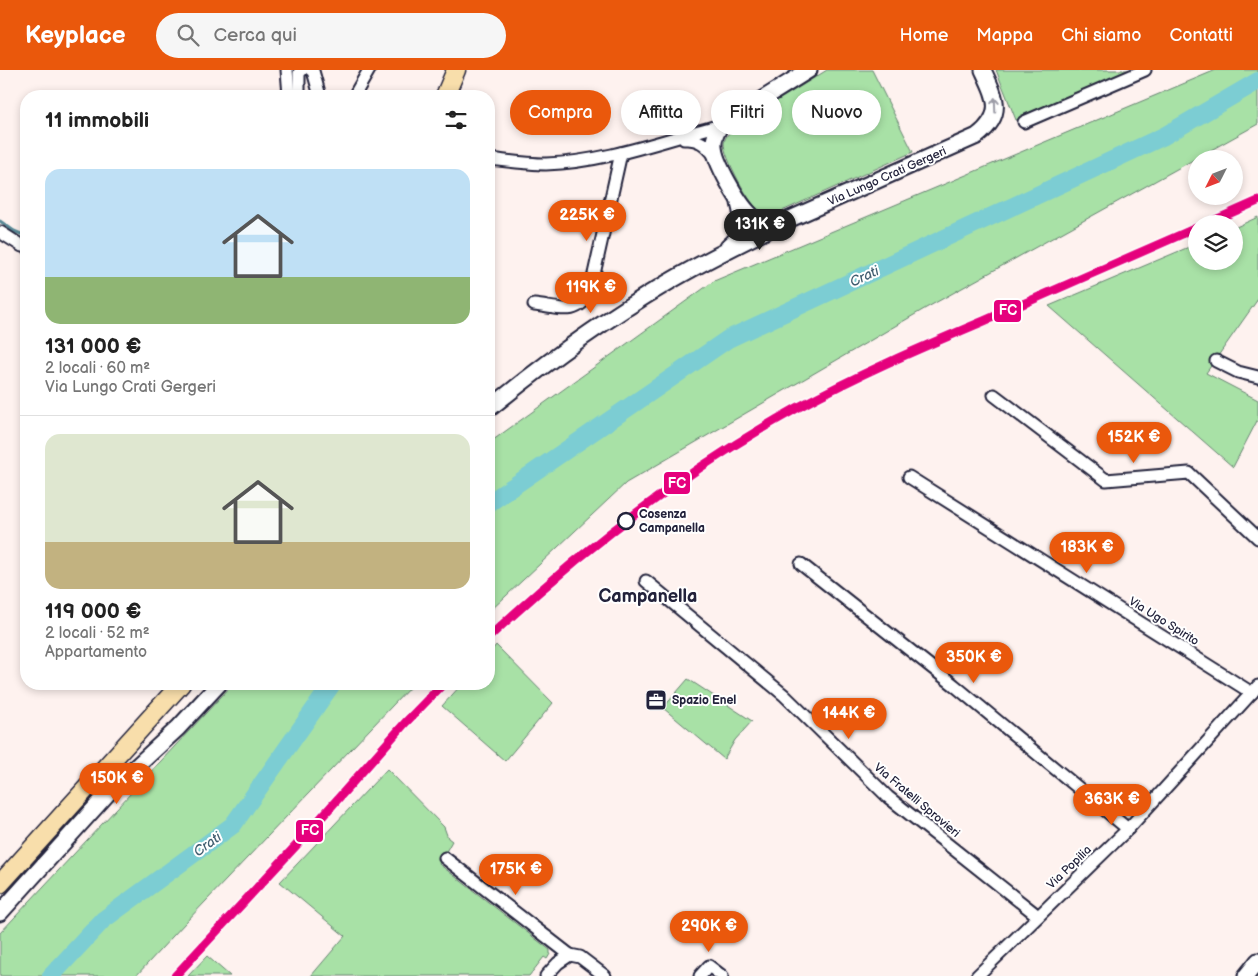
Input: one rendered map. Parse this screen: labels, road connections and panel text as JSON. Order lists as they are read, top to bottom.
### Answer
{
  "streets": {
    "street": [
      "Via Lungo Crati Gergeri",
      "Via Ugo Spirito",
      "Via Fratelli Sprovieri",
      "Via Popilia"
    ]
  },
  "crossings": [
    ["Via Ugo Spirito", "Via Popilia"],
    ["Via Fratelli Sprovieri", "Via Popilia"]
  ],
  "districts": ["Campanella"],
  "water": ["Crati"],
  "places": {
    "other": ["Cosenza Campanella"],
    "office": ["Spazio Enel"]
  },
  "lines": ["transit line FC"],
  "north": "bottom left",
  "page": {
    "header": "Keyplace",
    "search": "Cerca qui",
    "nav": [
      "Home",
      "Mappa",
      "Chi siamo",
      "Contatti"
    ],
    "chip": [
      "Compra",
      "Affitta",
      "Filtri",
      "Nuovo"
    ],
    "heading": "11 immobili",
    "list": [
      {
        "name": "131 000 €",
        "note": "2 locali · 60 m² · Via Lungo Crati Gergeri"
      },
      {
        "name": "119 000 €",
        "note": "2 locali · 52 m² · Appartamento"
      }
    ],
    "price": [
      "225K €",
      "131K €",
      "119K €",
      "152K €",
      "183K €",
      "350K €",
      "144K €",
      "150K €",
      "363K €",
      "175K €",
      "290K €"
    ]
  }
}
